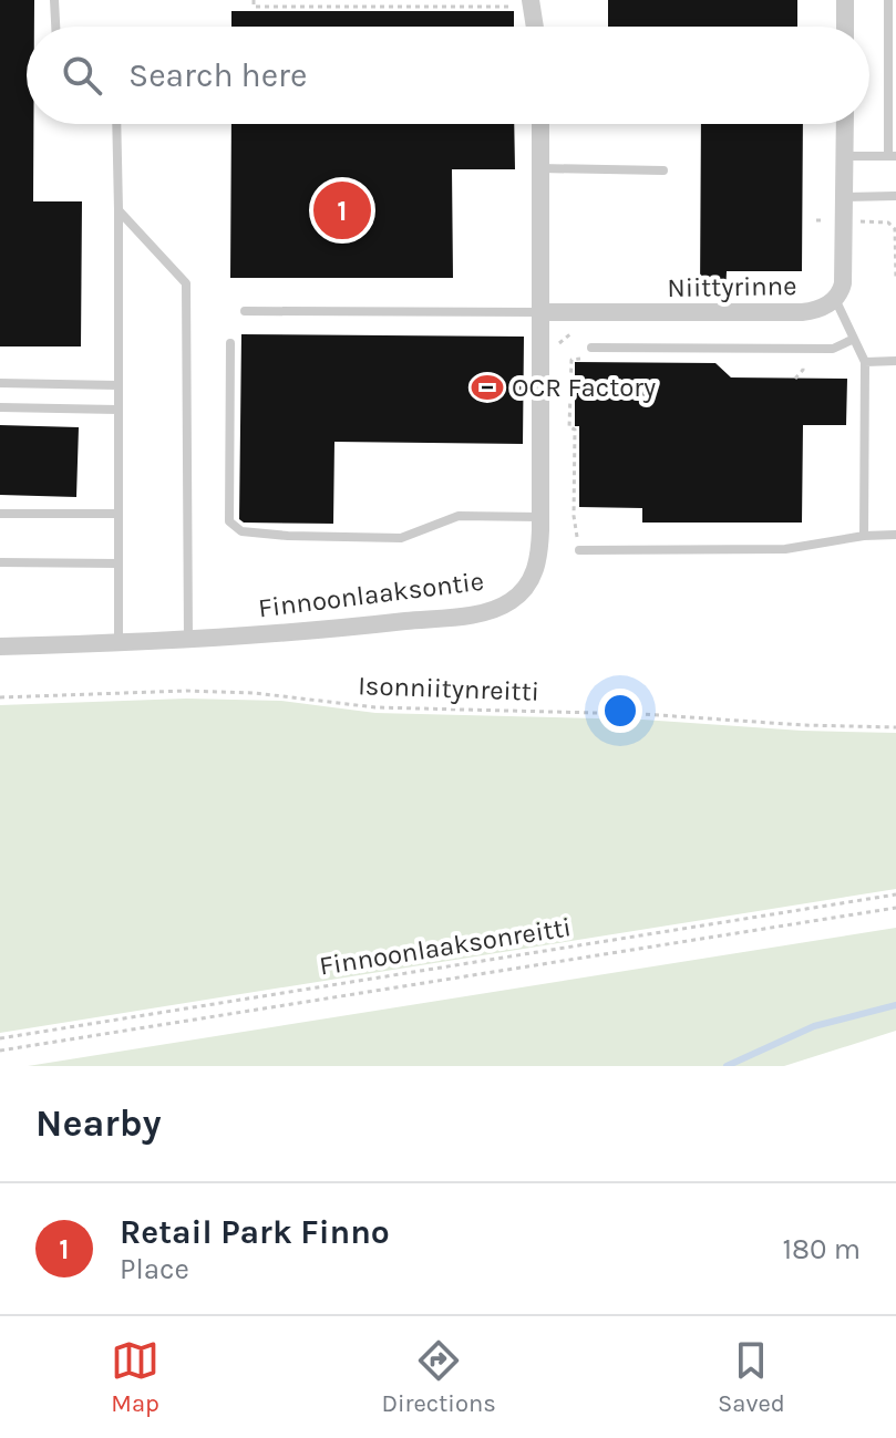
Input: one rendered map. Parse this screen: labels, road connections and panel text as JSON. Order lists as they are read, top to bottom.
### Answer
{
  "streets": {
    "street": ["Niittyrinne", "Finnoonlaaksontie"],
    "path": ["Isonniitynreitti", "Finnoonlaaksonreitti"]
  },
  "crossings": [
    ["Niittyrinne", "Finnoonlaaksontie"]
  ],
  "places": {
    "sports": ["OCR Factory"]
  },
  "page": {
    "search": "Search here",
    "pins": "1",
    "heading": "Nearby",
    "list": [
      {
        "mark": "1",
        "name": "Retail Park Finno",
        "note": "Place",
        "value": "180 m"
      }
    ],
    "nav": ["Map", "Directions", "Saved"]
  }
}
